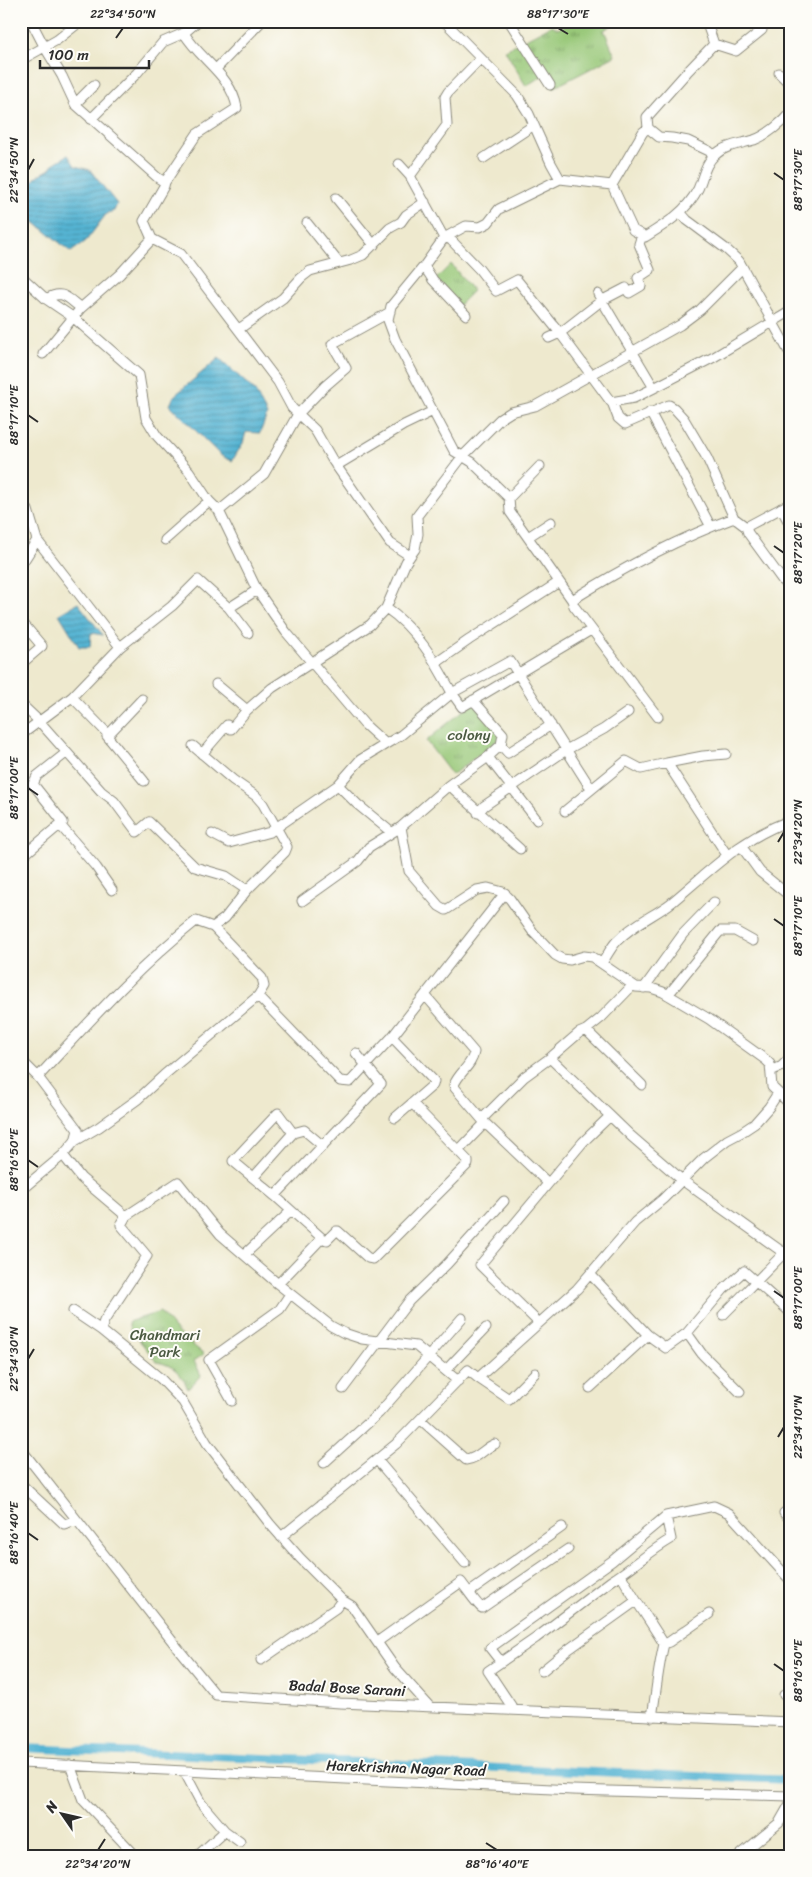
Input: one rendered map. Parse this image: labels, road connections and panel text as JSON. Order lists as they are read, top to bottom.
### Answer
{
  "streets": {
    "street": ["Badal Bose Sarani", "Harekrishna Nagar Road"]
  },
  "parks": ["colony", "Chandmari Park"],
  "scale_bar": "100 m",
  "north": "top left",
  "coordinates": [
    "22°34'50\"N",
    "88°17'30\"E",
    "88°17'10\"E",
    "88°17'20\"E",
    "88°17'00\"E",
    "22°34'20\"N",
    "88°16'50\"E",
    "22°34'30\"N",
    "22°34'10\"N",
    "88°16'40\"E"
  ]
}
